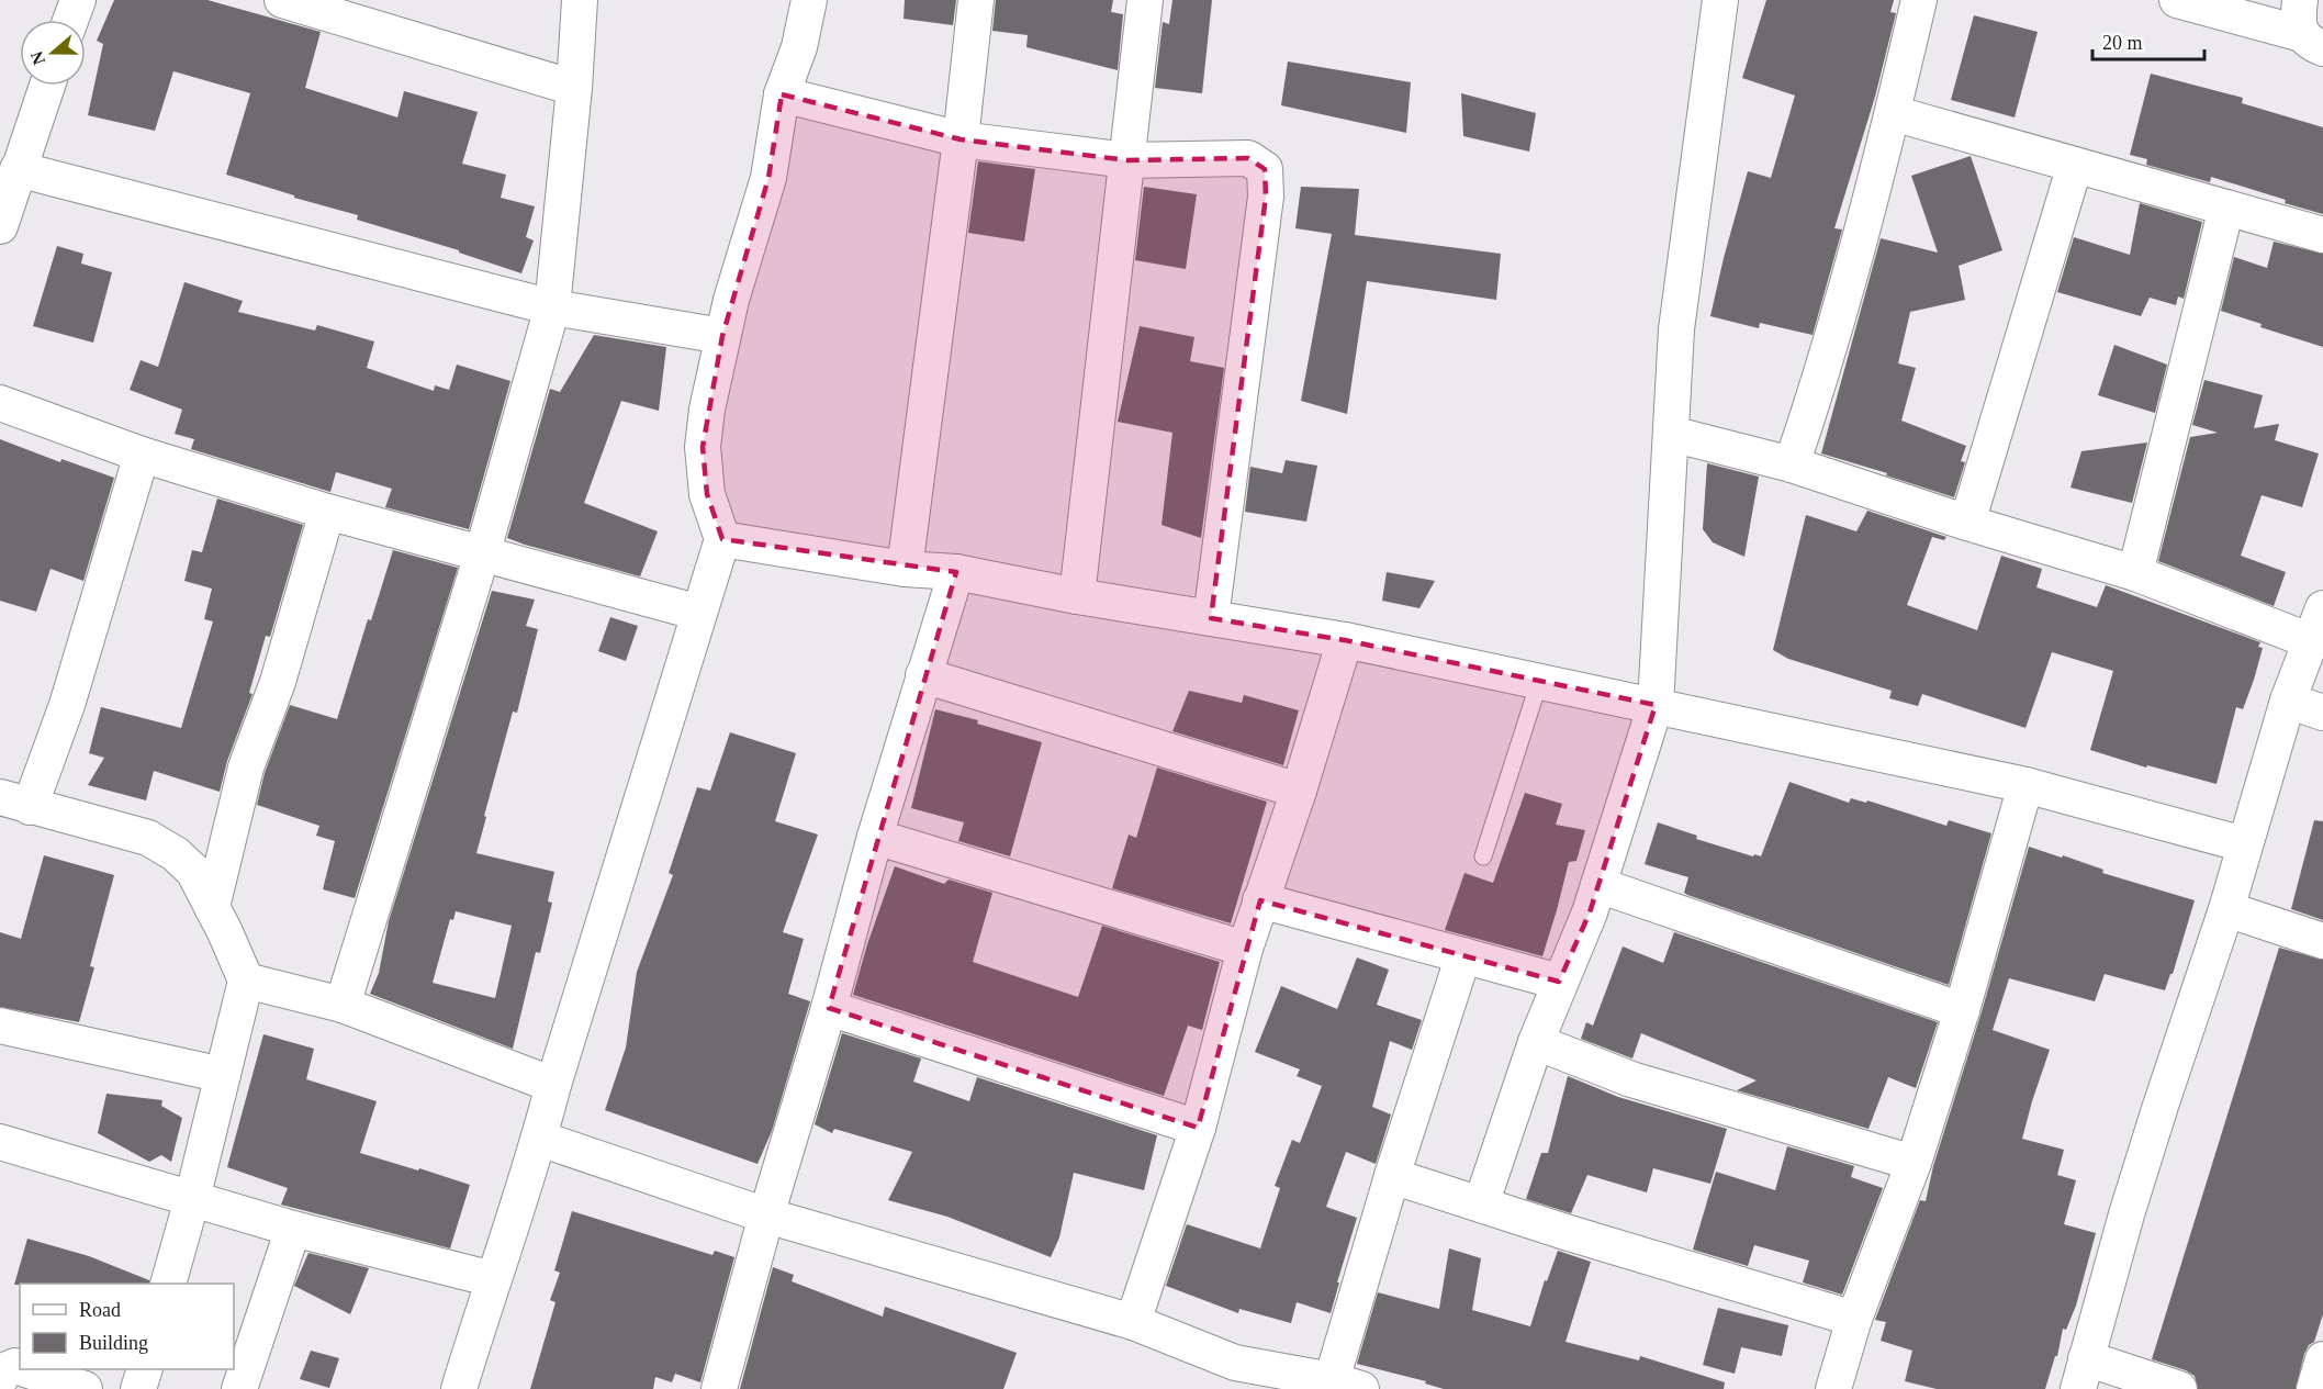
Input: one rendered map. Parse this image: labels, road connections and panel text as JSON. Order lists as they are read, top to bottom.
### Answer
{
  "legend": ["Road", "Building"],
  "scale_bar": "20 m",
  "north": "left"
}
